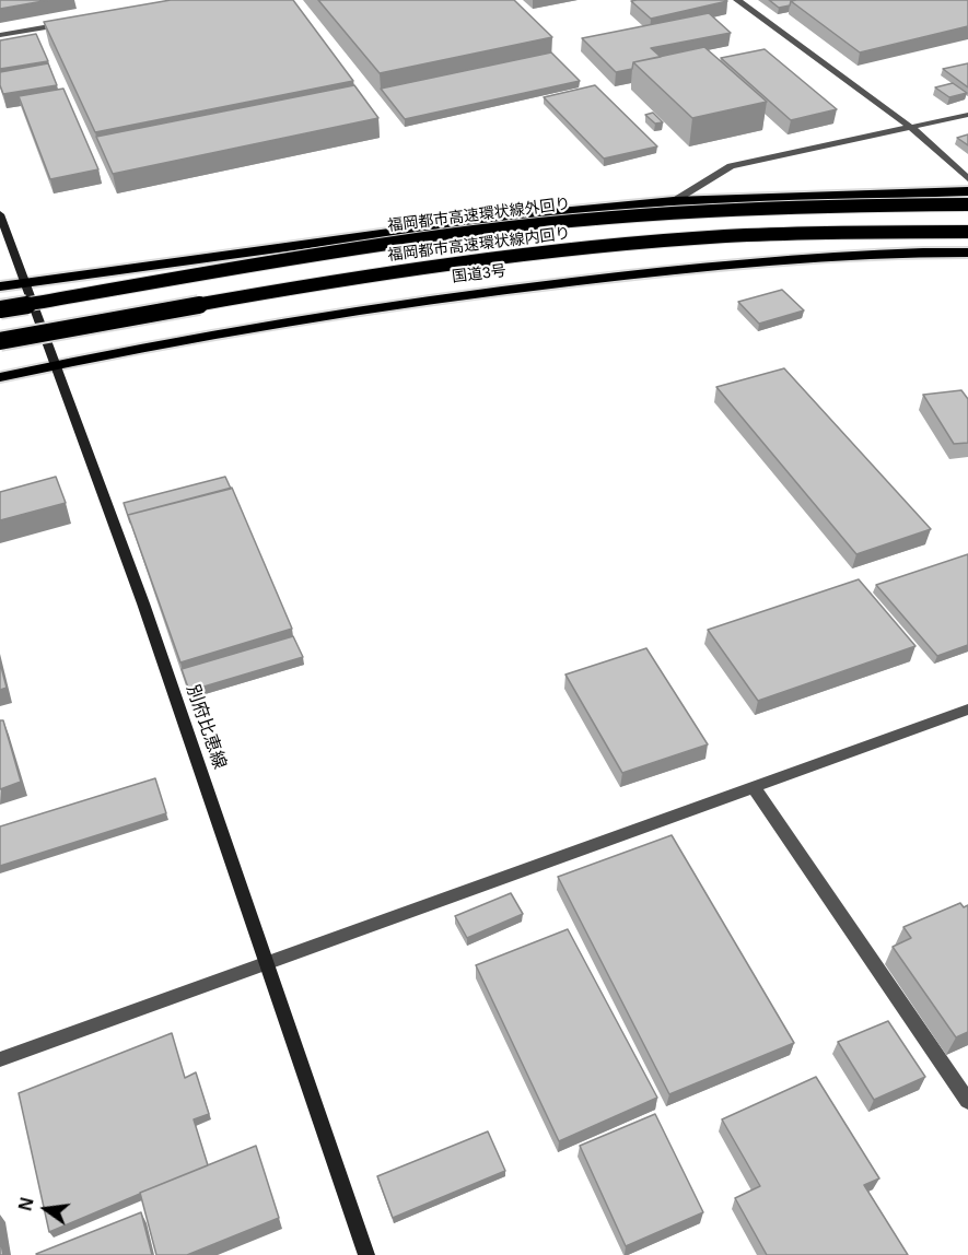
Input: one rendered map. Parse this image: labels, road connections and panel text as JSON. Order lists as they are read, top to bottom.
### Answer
{
  "streets": {
    "highway": ["福岡都市高速環状線外回り", "福岡都市高速環状線内回り", "国道3号"],
    "main road": ["別府比恵線"]
  },
  "crossings": [
    ["国道3号", "別府比恵線"]
  ],
  "north": "left"
}
